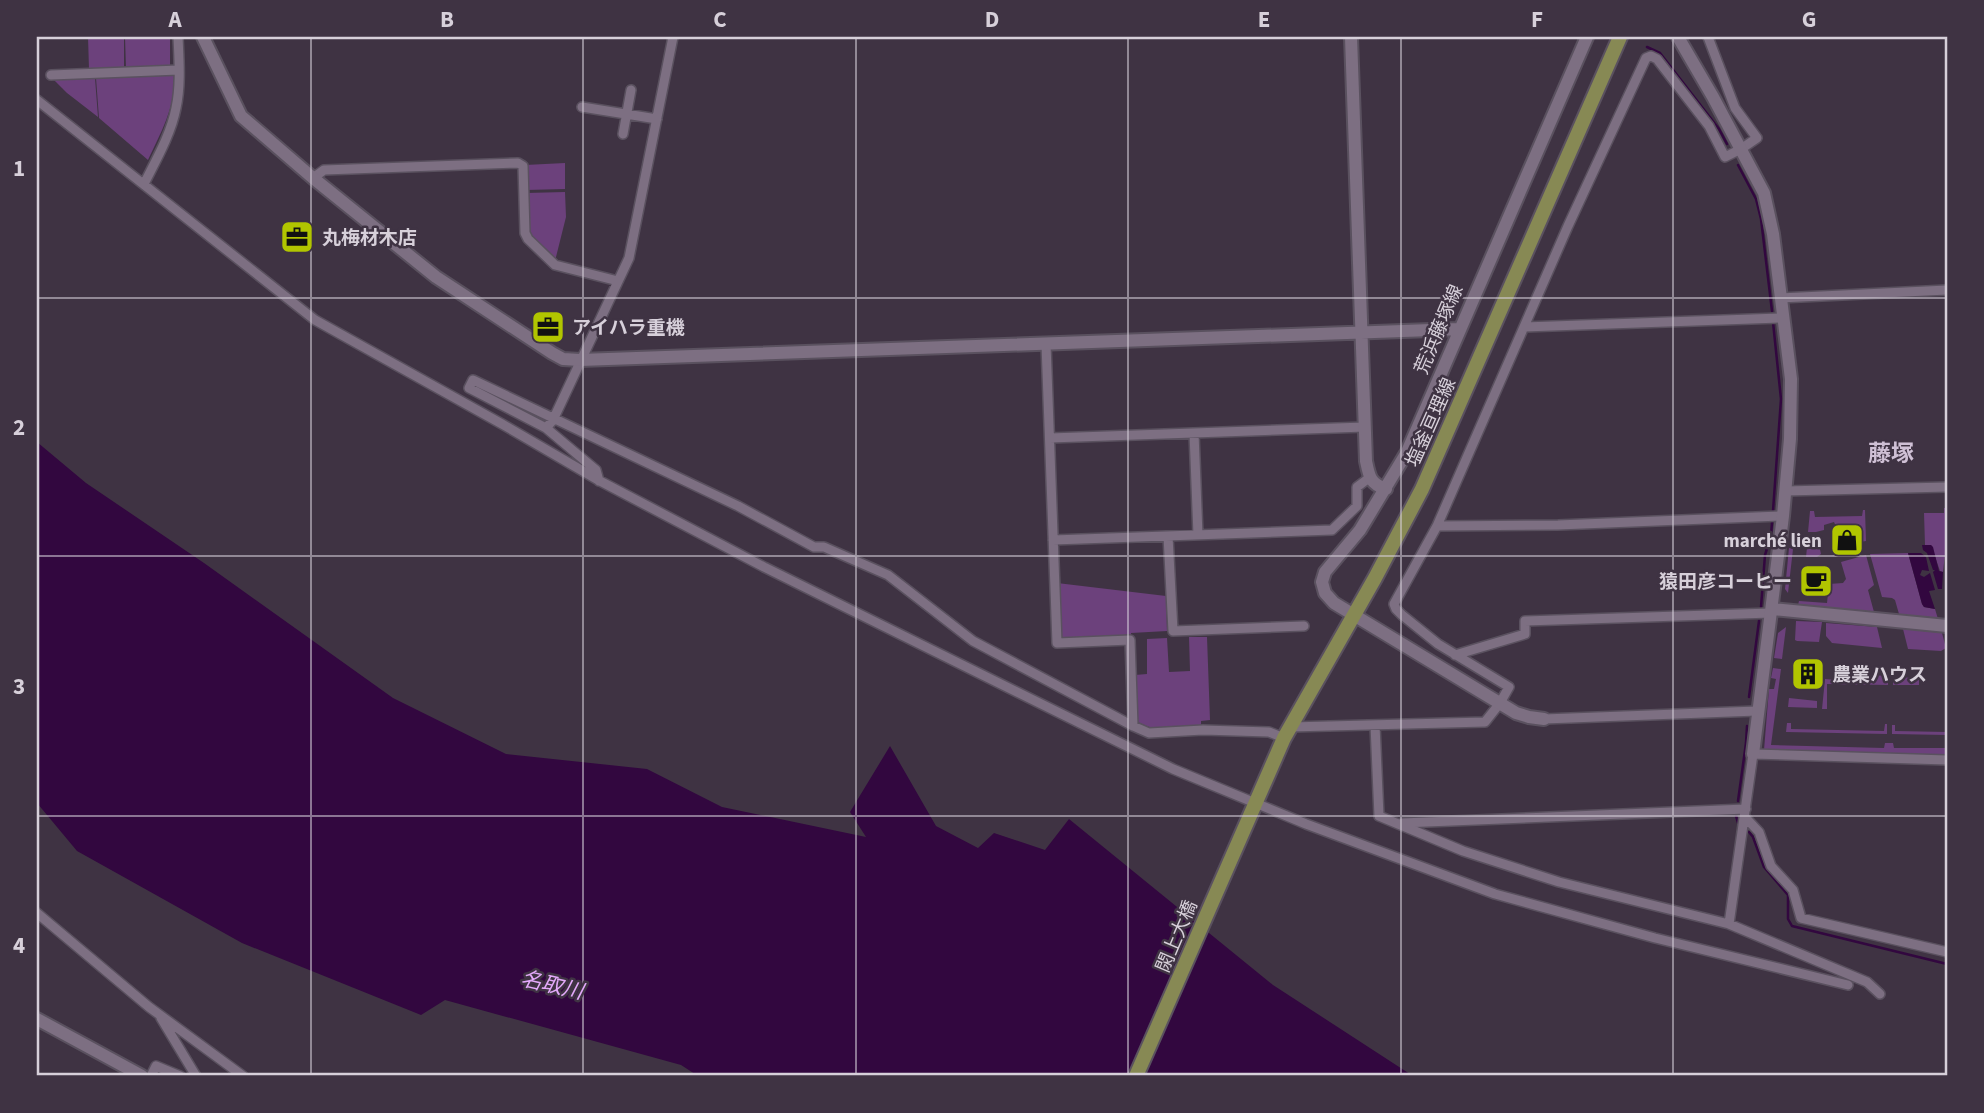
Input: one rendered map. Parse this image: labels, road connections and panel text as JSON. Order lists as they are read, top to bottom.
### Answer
{
  "streets": {
    "main road": ["塩釜亘理線", "閖上大橋"],
    "street": ["荒浜藤塚線"]
  },
  "crossings": [
    ["荒浜藤塚線", "塩釜亘理線"],
    ["塩釜亘理線", "閖上大橋"]
  ],
  "districts": ["藤塚"],
  "water": ["名取川"],
  "places": {
    "office": ["丸梅材木店", "アイハラ重機"],
    "shop": ["marché lien"],
    "cafe": ["猿田彦コーヒー"],
    "building": ["農業ハウス"]
  },
  "grid": {
    "columns": [
      "A",
      "B",
      "C",
      "D",
      "E",
      "F",
      "G"
    ],
    "rows": [
      "1",
      "2",
      "3",
      "4"
    ]
  }
}
